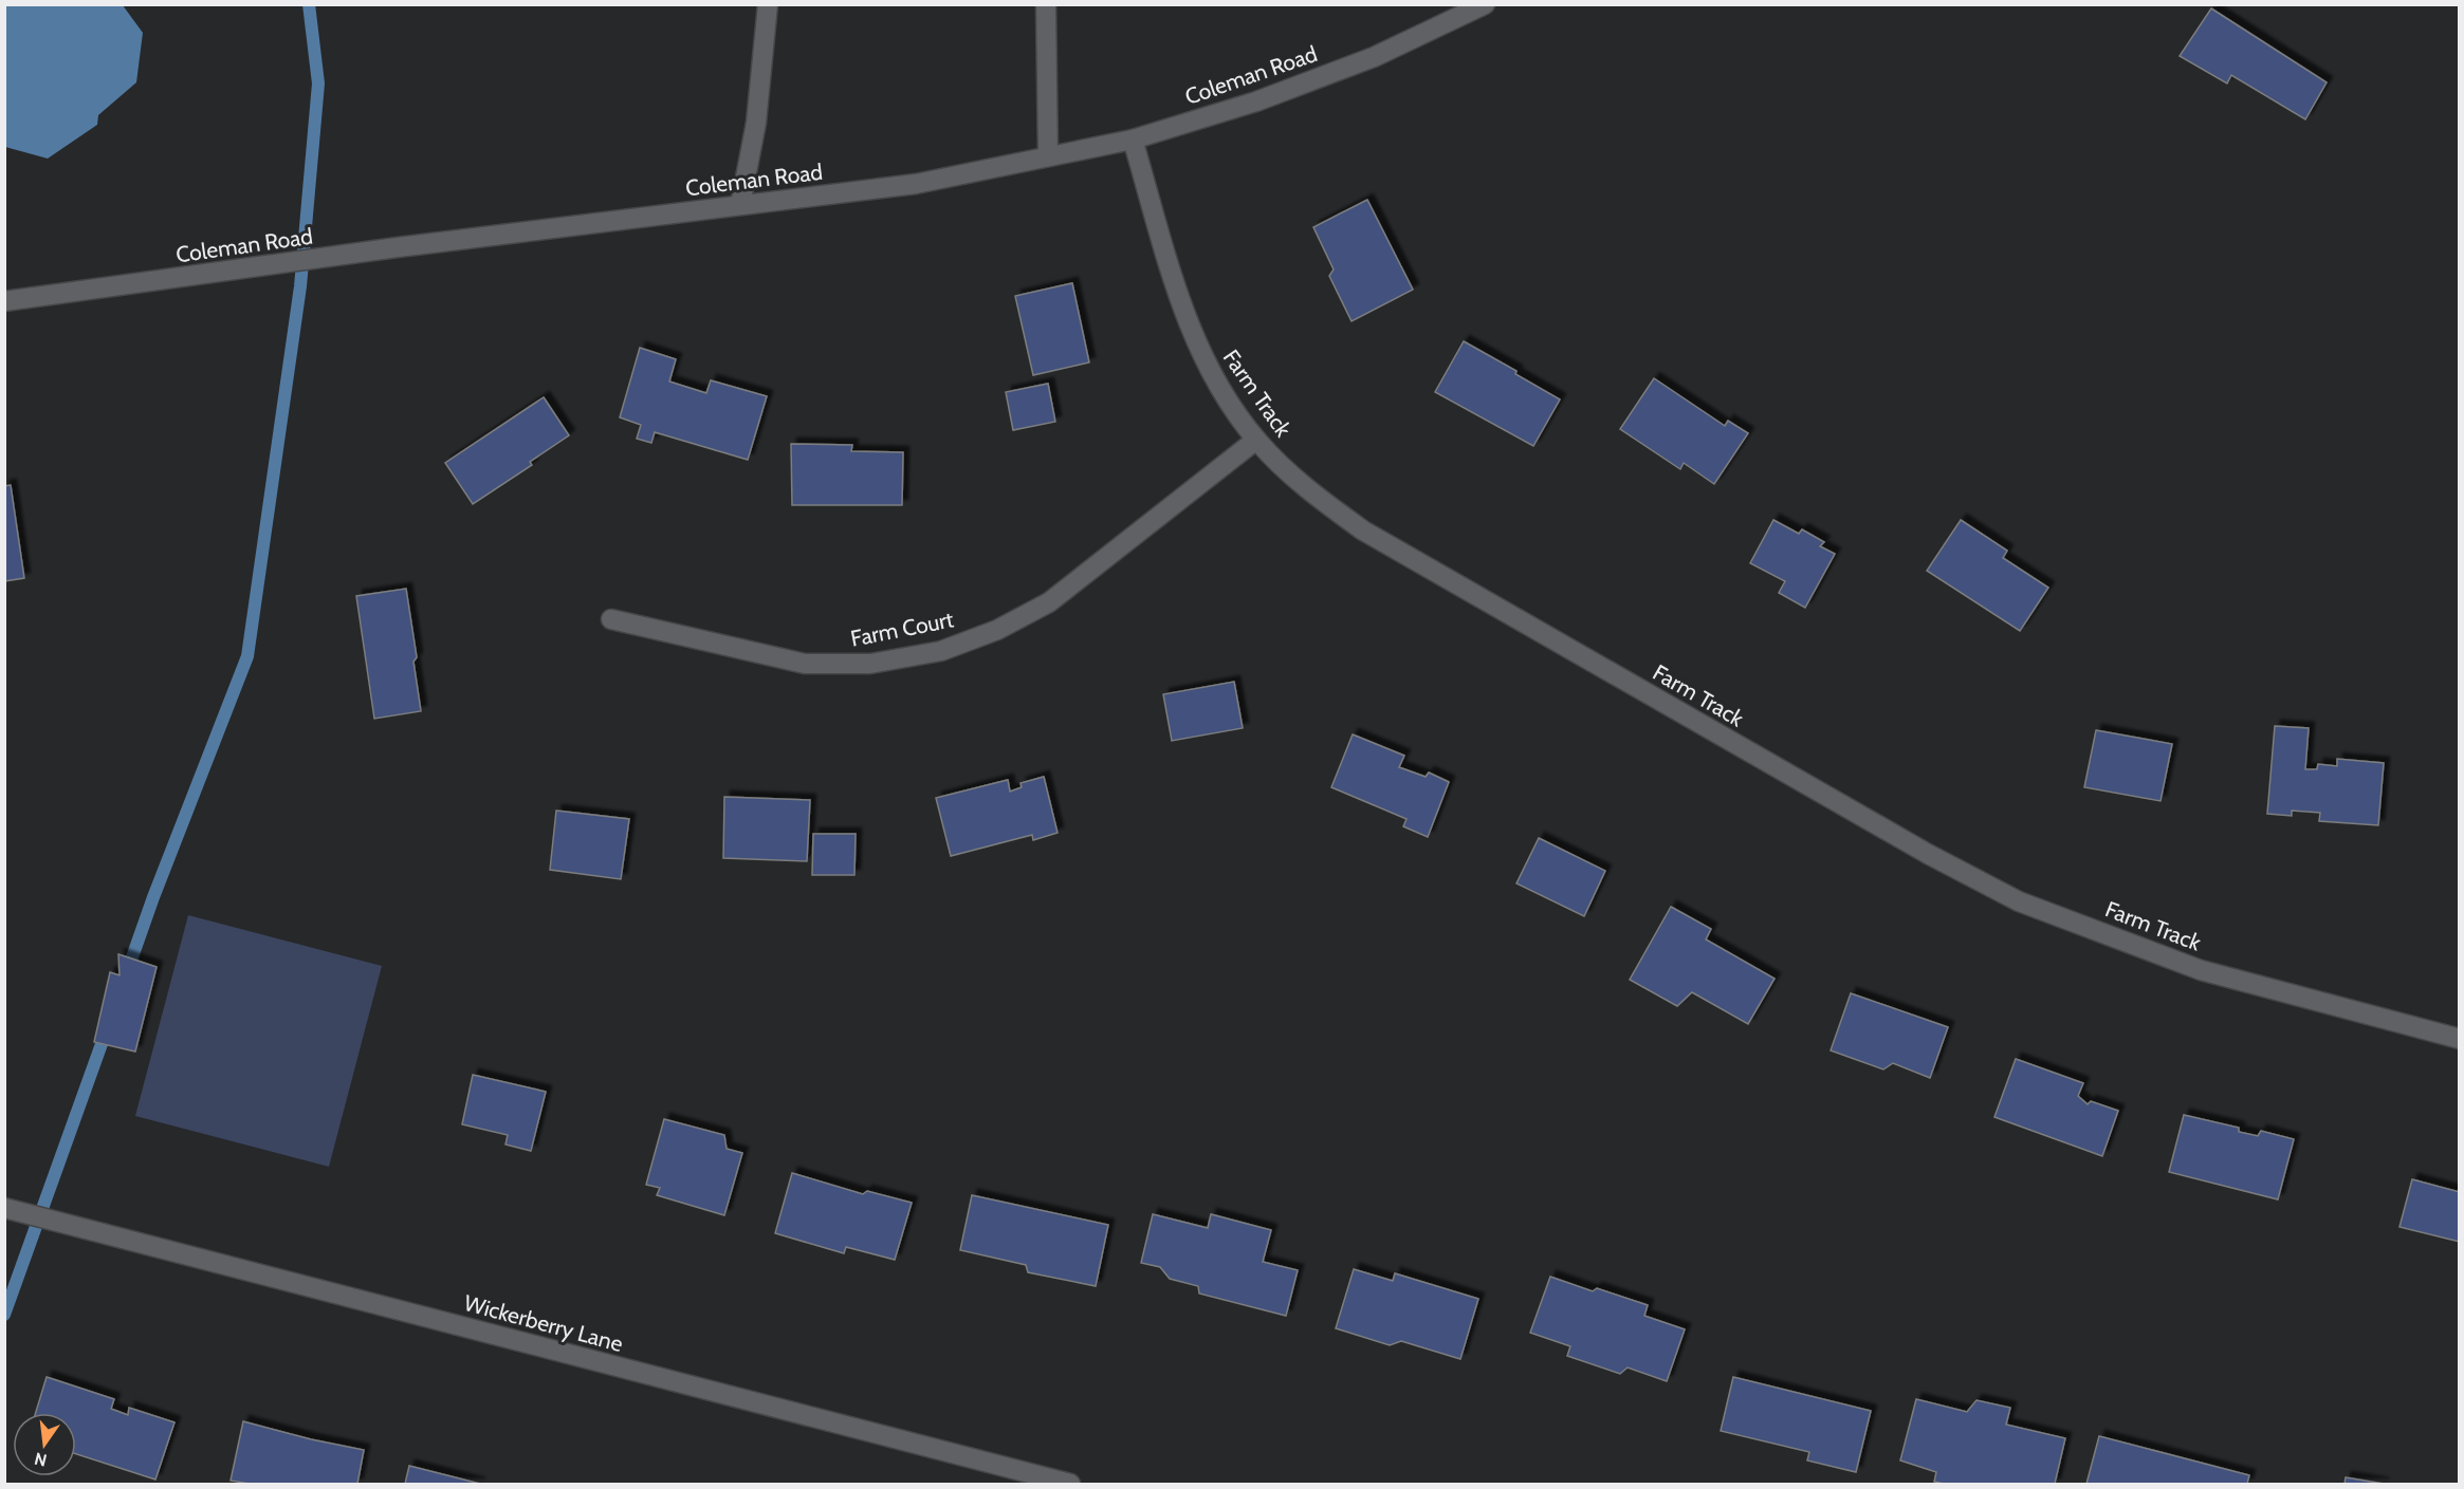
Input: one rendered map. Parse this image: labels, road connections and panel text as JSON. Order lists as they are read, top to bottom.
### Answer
{
  "streets": {
    "street": [
      "Coleman Road",
      "Farm Track",
      "Farm Court",
      "Wickerberry Lane"
    ]
  },
  "crossings": [
    ["Coleman Road", "Farm Track"],
    ["Farm Track", "Farm Court"]
  ],
  "north": "bottom"
}
